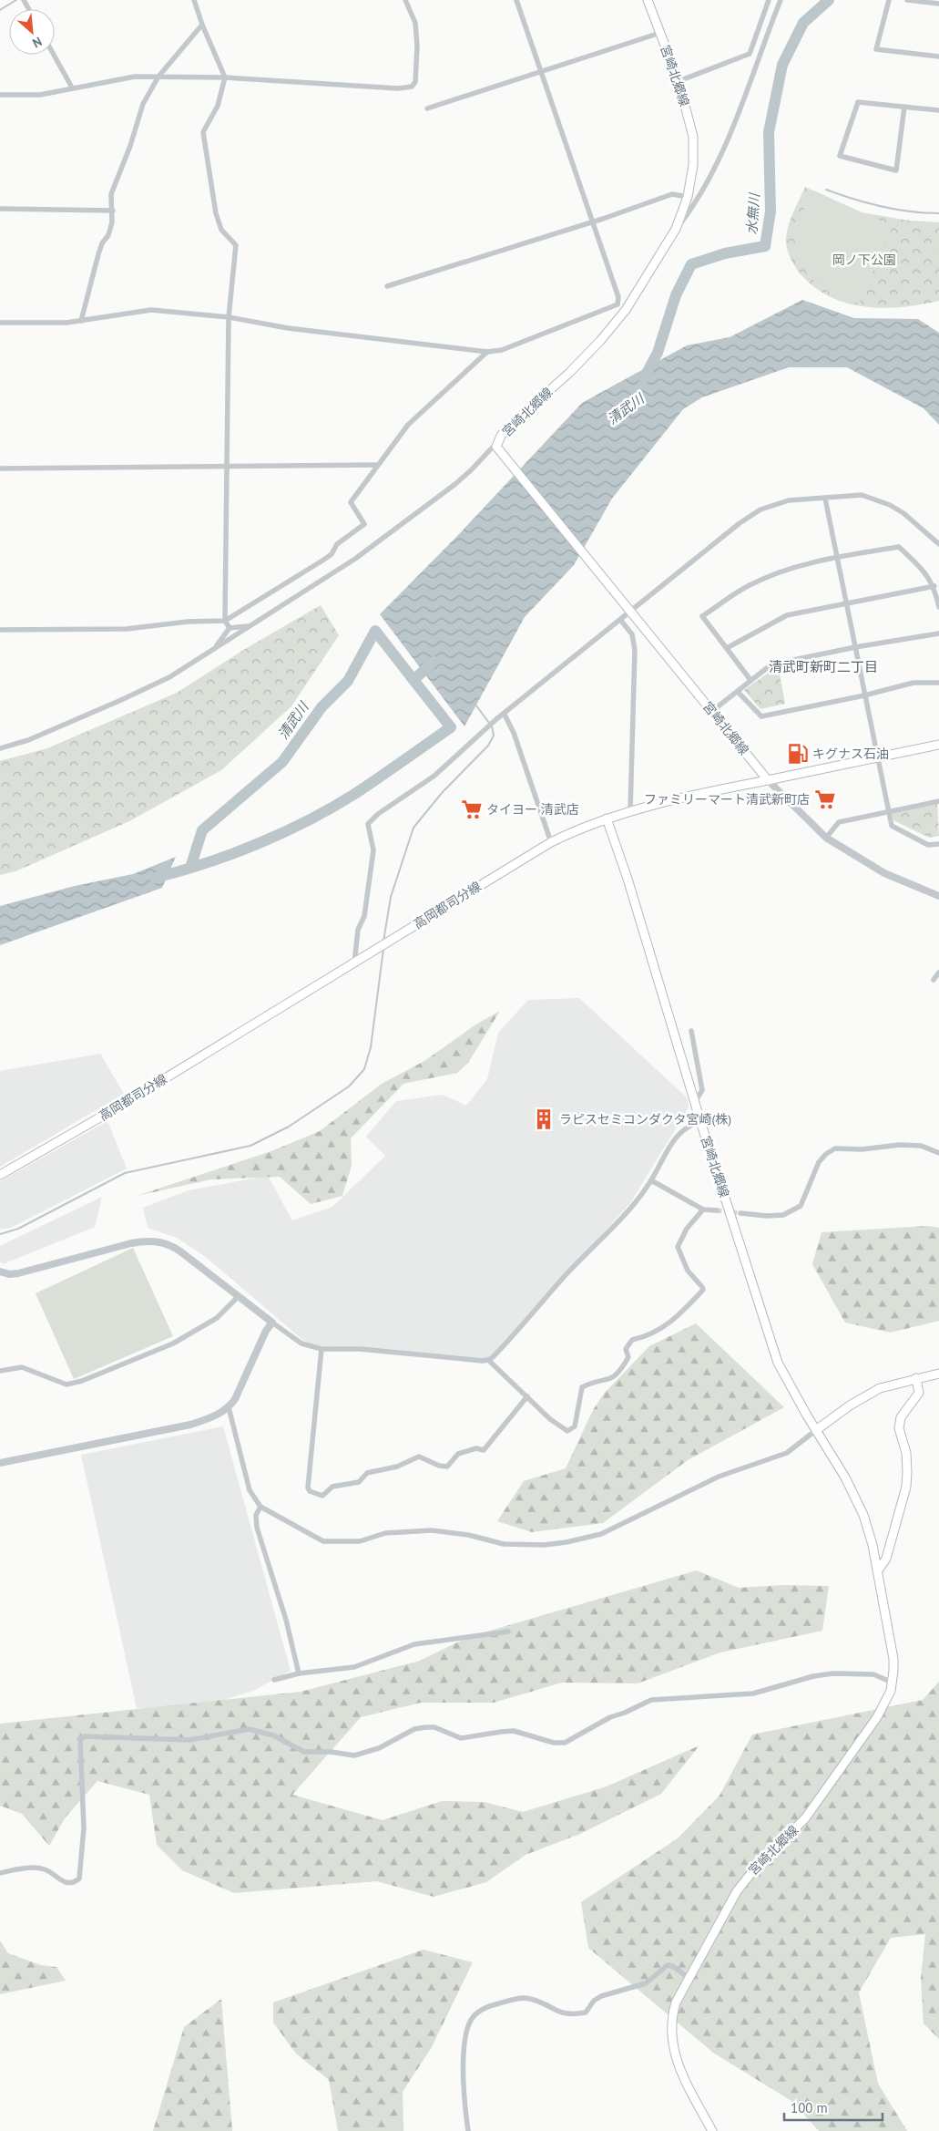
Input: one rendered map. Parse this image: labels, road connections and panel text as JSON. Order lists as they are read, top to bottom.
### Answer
{
  "streets": {
    "main road": ["宮崎北郷線", "高岡都司分線"]
  },
  "crossings": [
    ["宮崎北郷線", "高岡都司分線"]
  ],
  "districts": ["清武町新町二丁目"],
  "water": ["水無川", "清武川"],
  "parks": ["岡ノ下公園"],
  "places": {
    "fuel station": ["キグナス石油"],
    "supermarket": ["ファミリーマート清武新町店", "タイヨー 清武店"],
    "building": ["ラピスセミコンダクタ宮崎(株)"]
  },
  "scale_bar": "100 m",
  "north": "bottom right"
}
